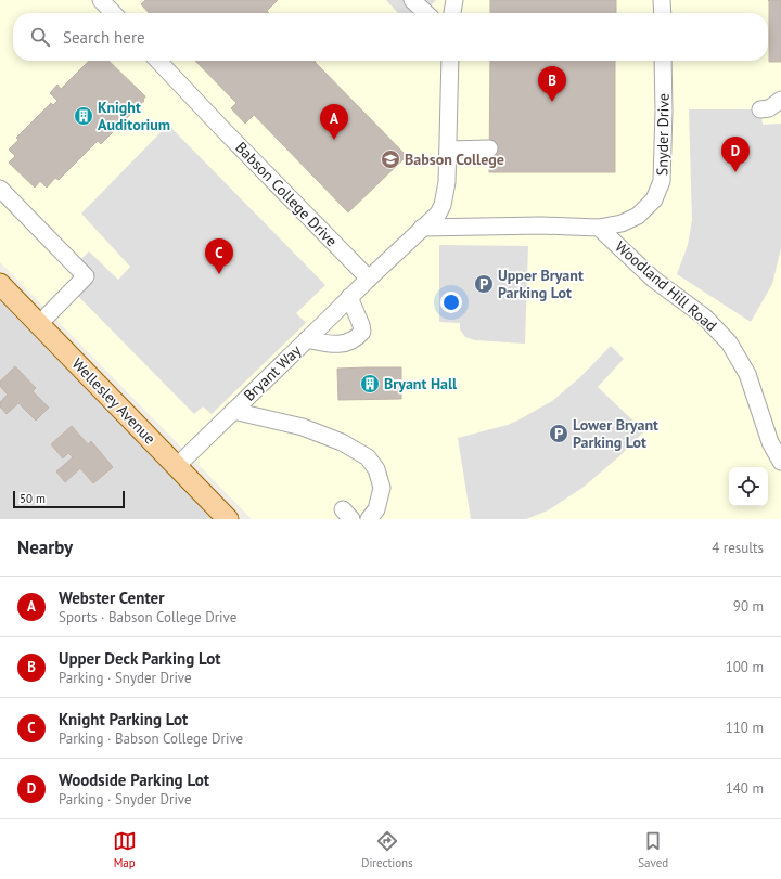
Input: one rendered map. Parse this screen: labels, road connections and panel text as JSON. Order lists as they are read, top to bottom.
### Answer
{
  "streets": {
    "main road": ["Wellesley Avenue"],
    "street": [
      "Snyder Drive",
      "Babson College Drive",
      "Woodland Hill Road",
      "Bryant Way"
    ]
  },
  "crossings": [
    ["Snyder Drive", "Woodland Hill Road"],
    ["Babson College Drive", "Bryant Way"],
    ["Bryant Way", "Wellesley Avenue"]
  ],
  "places": {
    "building": ["Knight Auditorium", "Bryant Hall"],
    "school or university": ["Babson College"],
    "parking": ["Upper Bryant Parking Lot", "Lower Bryant Parking Lot"]
  },
  "scale_bar": "50 m",
  "page": {
    "search": "Search here",
    "pins": [
      "B",
      "A",
      "D",
      "C"
    ],
    "scale": "50 m",
    "heading": ["Nearby", "4 results"],
    "list": [
      {
        "mark": "A",
        "name": "Webster Center",
        "note": "Sports · Babson College Drive",
        "value": "90 m"
      },
      {
        "mark": "B",
        "name": "Upper Deck Parking Lot",
        "note": "Parking · Snyder Drive",
        "value": "100 m"
      },
      {
        "mark": "C",
        "name": "Knight Parking Lot",
        "note": "Parking · Babson College Drive",
        "value": "110 m"
      },
      {
        "mark": "D",
        "name": "Woodside Parking Lot",
        "note": "Parking · Snyder Drive",
        "value": "140 m"
      }
    ],
    "nav": ["Map", "Directions", "Saved"]
  }
}
